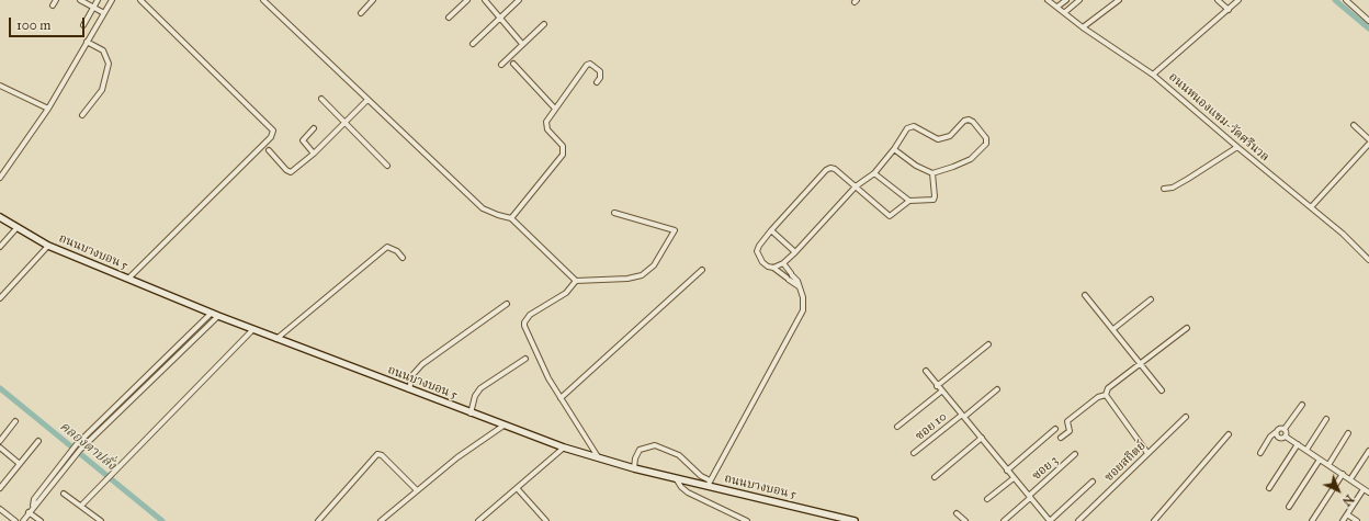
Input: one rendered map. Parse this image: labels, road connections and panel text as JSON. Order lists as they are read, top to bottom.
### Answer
{
  "streets": {
    "main road": ["ถนนบางบอน 5"],
    "street": [
      "ถนนหนองแขม-วัดศรีนวล",
      "ซอย 10",
      "ซอยสถิตย์",
      "ซอย 3"
    ]
  },
  "water": ["คลองตาปลั่ง"],
  "scale_bar": "100 m",
  "north": "bottom right"
}
